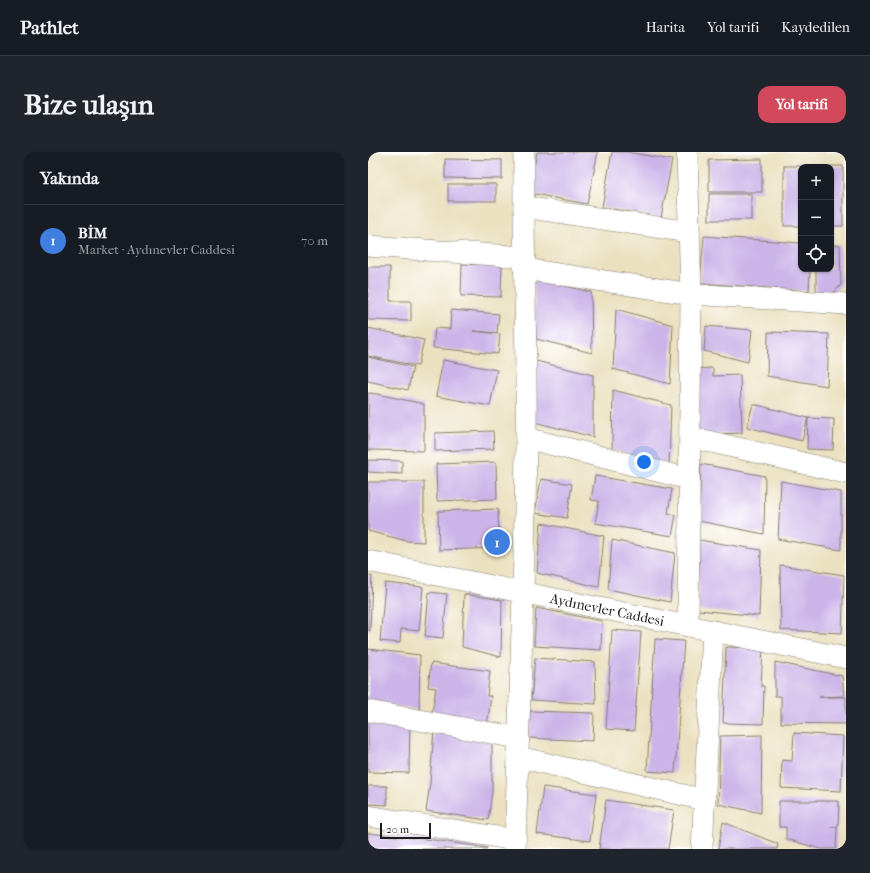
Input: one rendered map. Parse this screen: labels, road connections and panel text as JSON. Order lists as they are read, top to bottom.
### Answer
{
  "streets": {
    "street": ["Aydınevler Caddesi"]
  },
  "scale_bar": "20 m",
  "page": {
    "header": "Pathlet",
    "nav": ["Harita", "Yol tarifi", "Kaydedilen"],
    "buttons": "Yol tarifi",
    "title": "Bize ulaşın",
    "heading": "Yakında",
    "map_buttons": ["+", "−"],
    "list": [
      {
        "mark": "1",
        "name": "BİM",
        "note": "Market · Aydınevler Caddesi",
        "value": "70 m"
      }
    ],
    "pins": "1",
    "scale": "20 m"
  }
}
